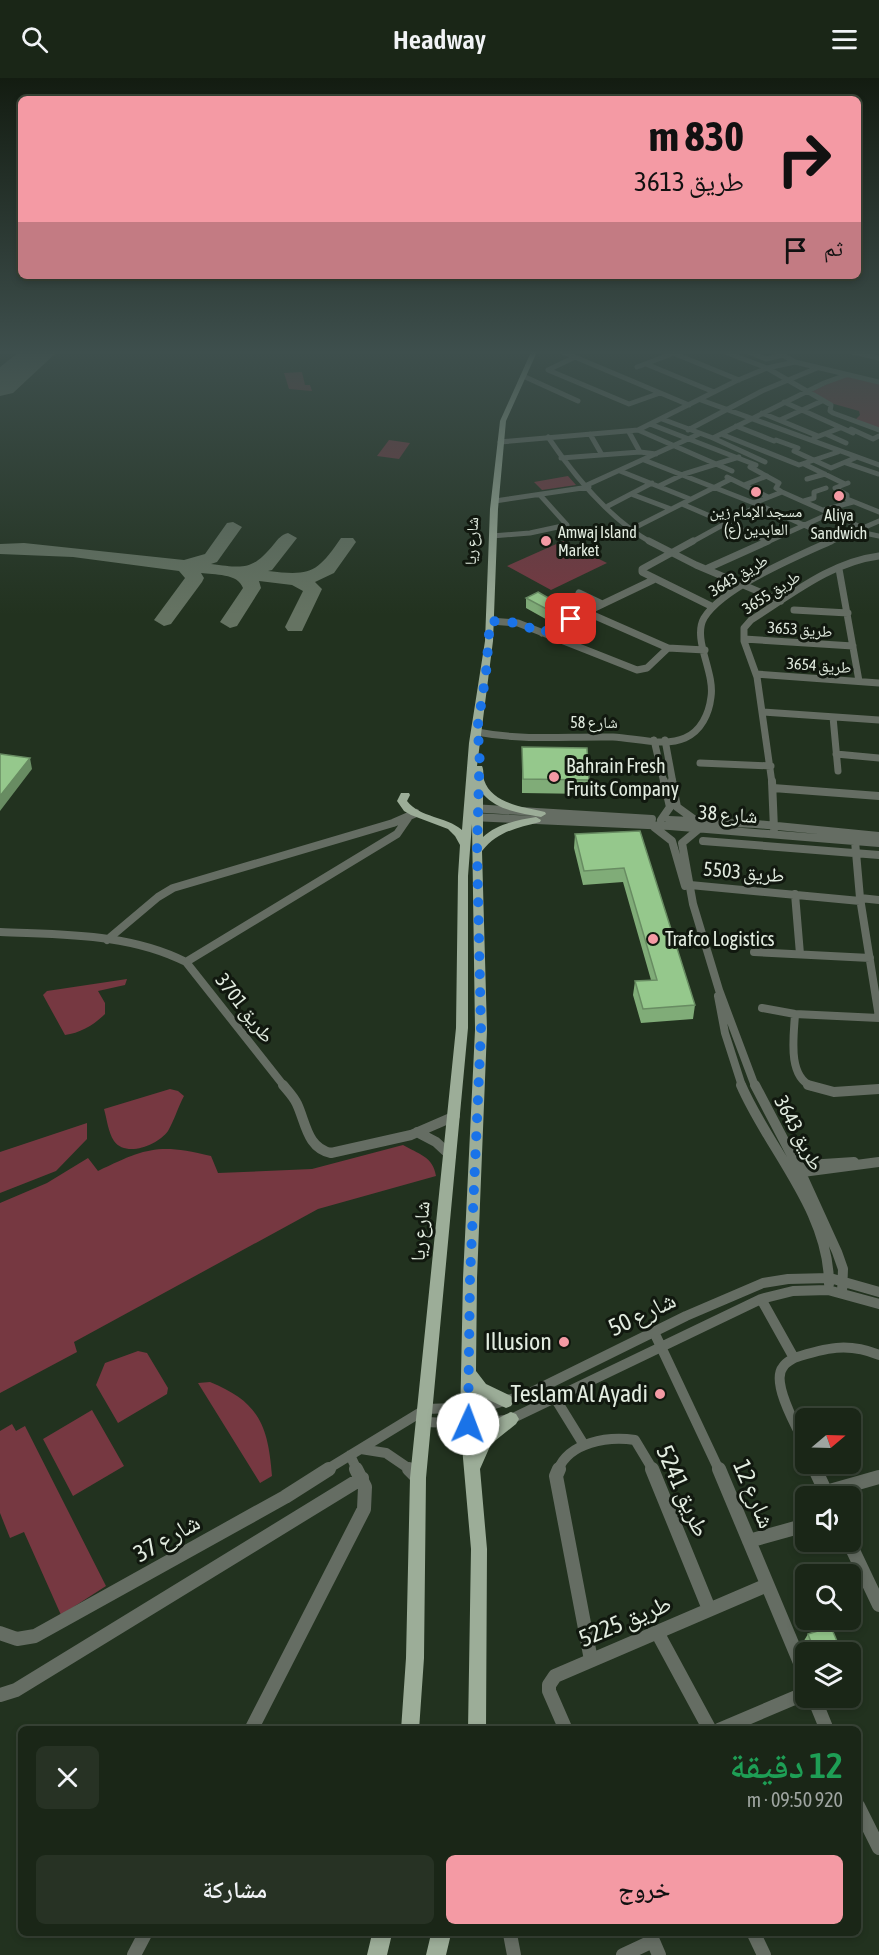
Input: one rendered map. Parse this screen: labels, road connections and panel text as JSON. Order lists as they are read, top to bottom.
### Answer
{
  "streets": {
    "main road": ["شارع ريا"],
    "street": [
      "طريق 3643",
      "طريق 3655",
      "طريق 3653",
      "طريق 3654",
      "شارع 58",
      "شارع 38",
      "طريق 5503",
      "طريق 3701",
      "شارع 50",
      "طريق 5241",
      "شارع 12",
      "شارع 37",
      "طريق 5225"
    ]
  },
  "crossings": [
    ["شارع ريا", "شارع 58"],
    ["شارع ريا", "شارع 38"],
    ["شارع ريا", "طريق 3701"],
    ["شارع ريا", "شارع 50"],
    ["شارع ريا", "شارع 37"],
    ["طريق 3643", "شارع 58"],
    ["طريق 3643", "شارع 38"],
    ["طريق 3643", "طريق 5503"],
    ["طريق 3643", "شارع 50"],
    ["طريق 3655", "طريق 3653"],
    ["طريق 3655", "طريق 3654"],
    ["طريق 3655", "شارع 38"],
    ["طريق 3653", "طريق 3654"],
    ["شارع 50", "شارع 12"],
    ["شارع 50", "شارع 37"],
    ["طريق 5241", "طريق 5225"],
    ["شارع 12", "طريق 5225"]
  ],
  "places": [
    "مسجد الإمام زين العابدين (ع)",
    "Aliya Sandwich",
    "Amwaj Island Market",
    "Bahrain Fresh Fruits Company",
    "Trafco Logistics",
    "Illusion",
    "Teslam Al Ayadi"
  ],
  "north": "right",
  "page": {
    "header": "Headway",
    "turn": ["830 m", "طريق 3613"],
    "then": "ثم",
    "heading": ["12 دقيقة", "920 m · 09:50"],
    "buttons": ["خروج", "مشاركة"]
  }
}
